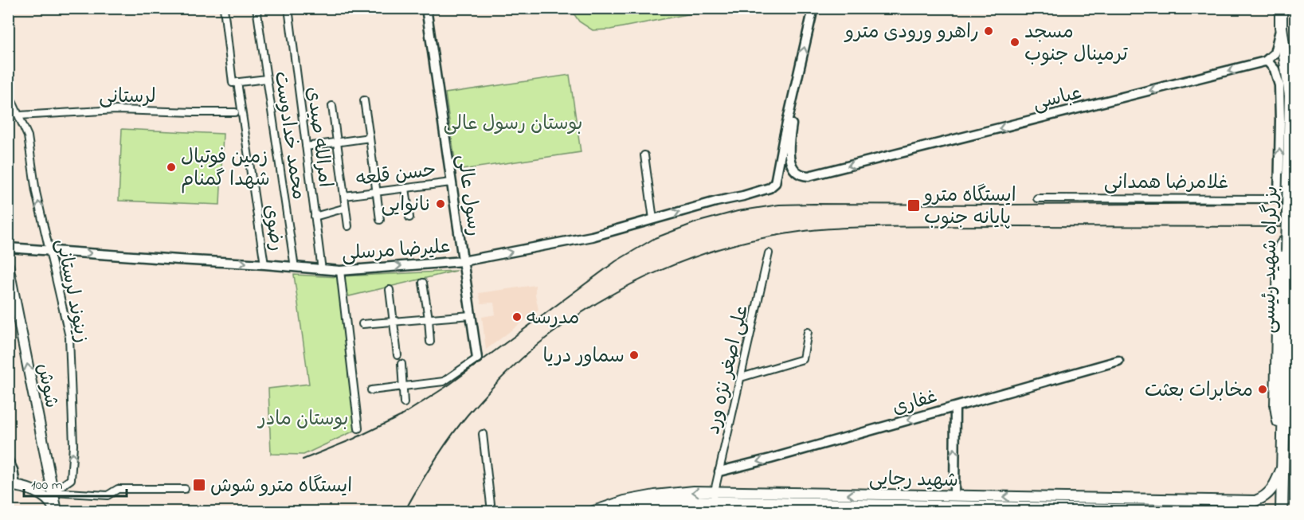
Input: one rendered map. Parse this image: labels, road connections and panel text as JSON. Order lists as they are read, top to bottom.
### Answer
{
  "streets": {
    "highway": ["بزرگراه شهید رئیسی"],
    "main road": ["شوش", "شهید رجایی"],
    "street": [
      "لرستانی",
      "عباسی",
      "محمد خدادوست",
      "امرالله صیدی",
      "حسن قلعه",
      "غلامرضا همدانی",
      "رسول عالی",
      "رضوی",
      "علیرضا مرسلی",
      "زینوند لرستانی",
      "علی اصغر نژه ورد",
      "غفاری"
    ]
  },
  "crossings": [
    ["لرستانی", "زینوند لرستانی"],
    ["عباسی", "علیرضا مرسلی"],
    ["محمد خدادوست", "علیرضا مرسلی"],
    ["امرالله صیدی", "علیرضا مرسلی"],
    ["حسن قلعه", "رسول عالی"],
    ["رسول عالی", "علیرضا مرسلی"],
    ["رضوی", "علیرضا مرسلی"],
    ["علیرضا مرسلی", "زینوند لرستانی"],
    ["زینوند لرستانی", "شوش"],
    ["علی اصغر نژه ورد", "غفاری"],
    ["علی اصغر نژه ورد", "شهید رجایی"]
  ],
  "one_way": [
    "عباسی",
    "علیرضا مرسلی",
    "زینوند لرستانی",
    "شوش",
    "غفاری"
  ],
  "parks": ["بوستان رسول عالی", "بوستان مادر"],
  "places": {
    "other": [
      "راهرو ورودی مترو",
      "مسجد ترمینال جنوب",
      "زمین فوتبال شهدا گمنام",
      "نانوایی",
      "مدرسه",
      "سماور دریا",
      "مخابرات بعثت"
    ],
    "transit": ["ایستگاه مترو پایانه جنوب", "ایستگاه مترو شوش"]
  },
  "scale_bar": "100 m"
}
